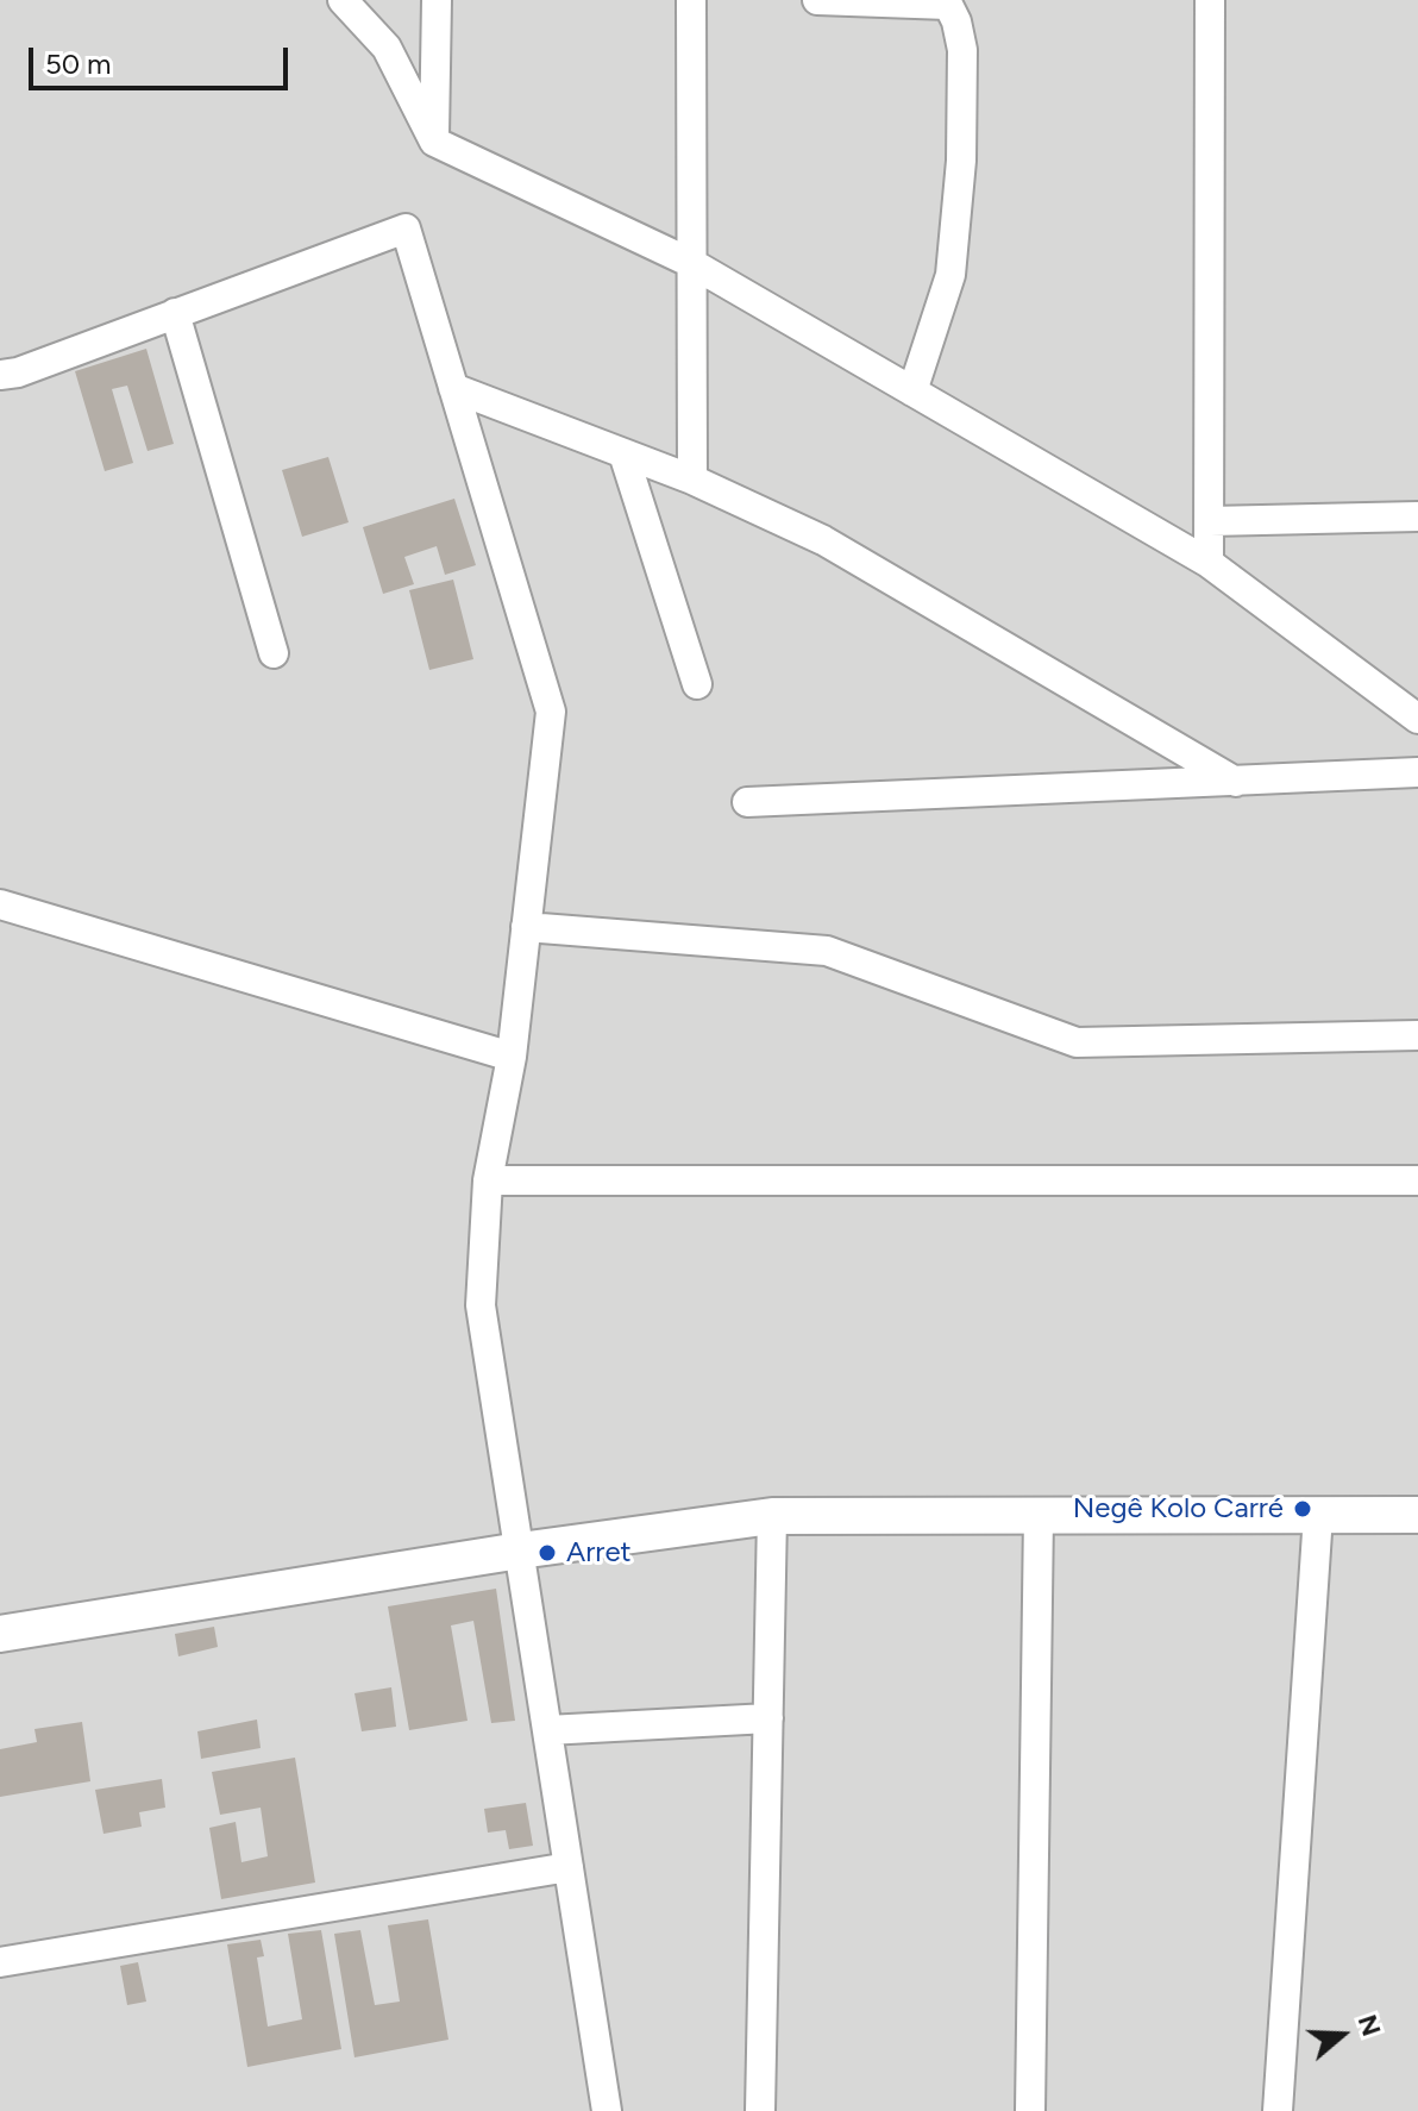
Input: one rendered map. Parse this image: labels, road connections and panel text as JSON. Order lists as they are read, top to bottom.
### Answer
{
  "places": ["Negê Kolo Carré", "Arret"],
  "scale_bar": "50 m",
  "north": "right"
}
